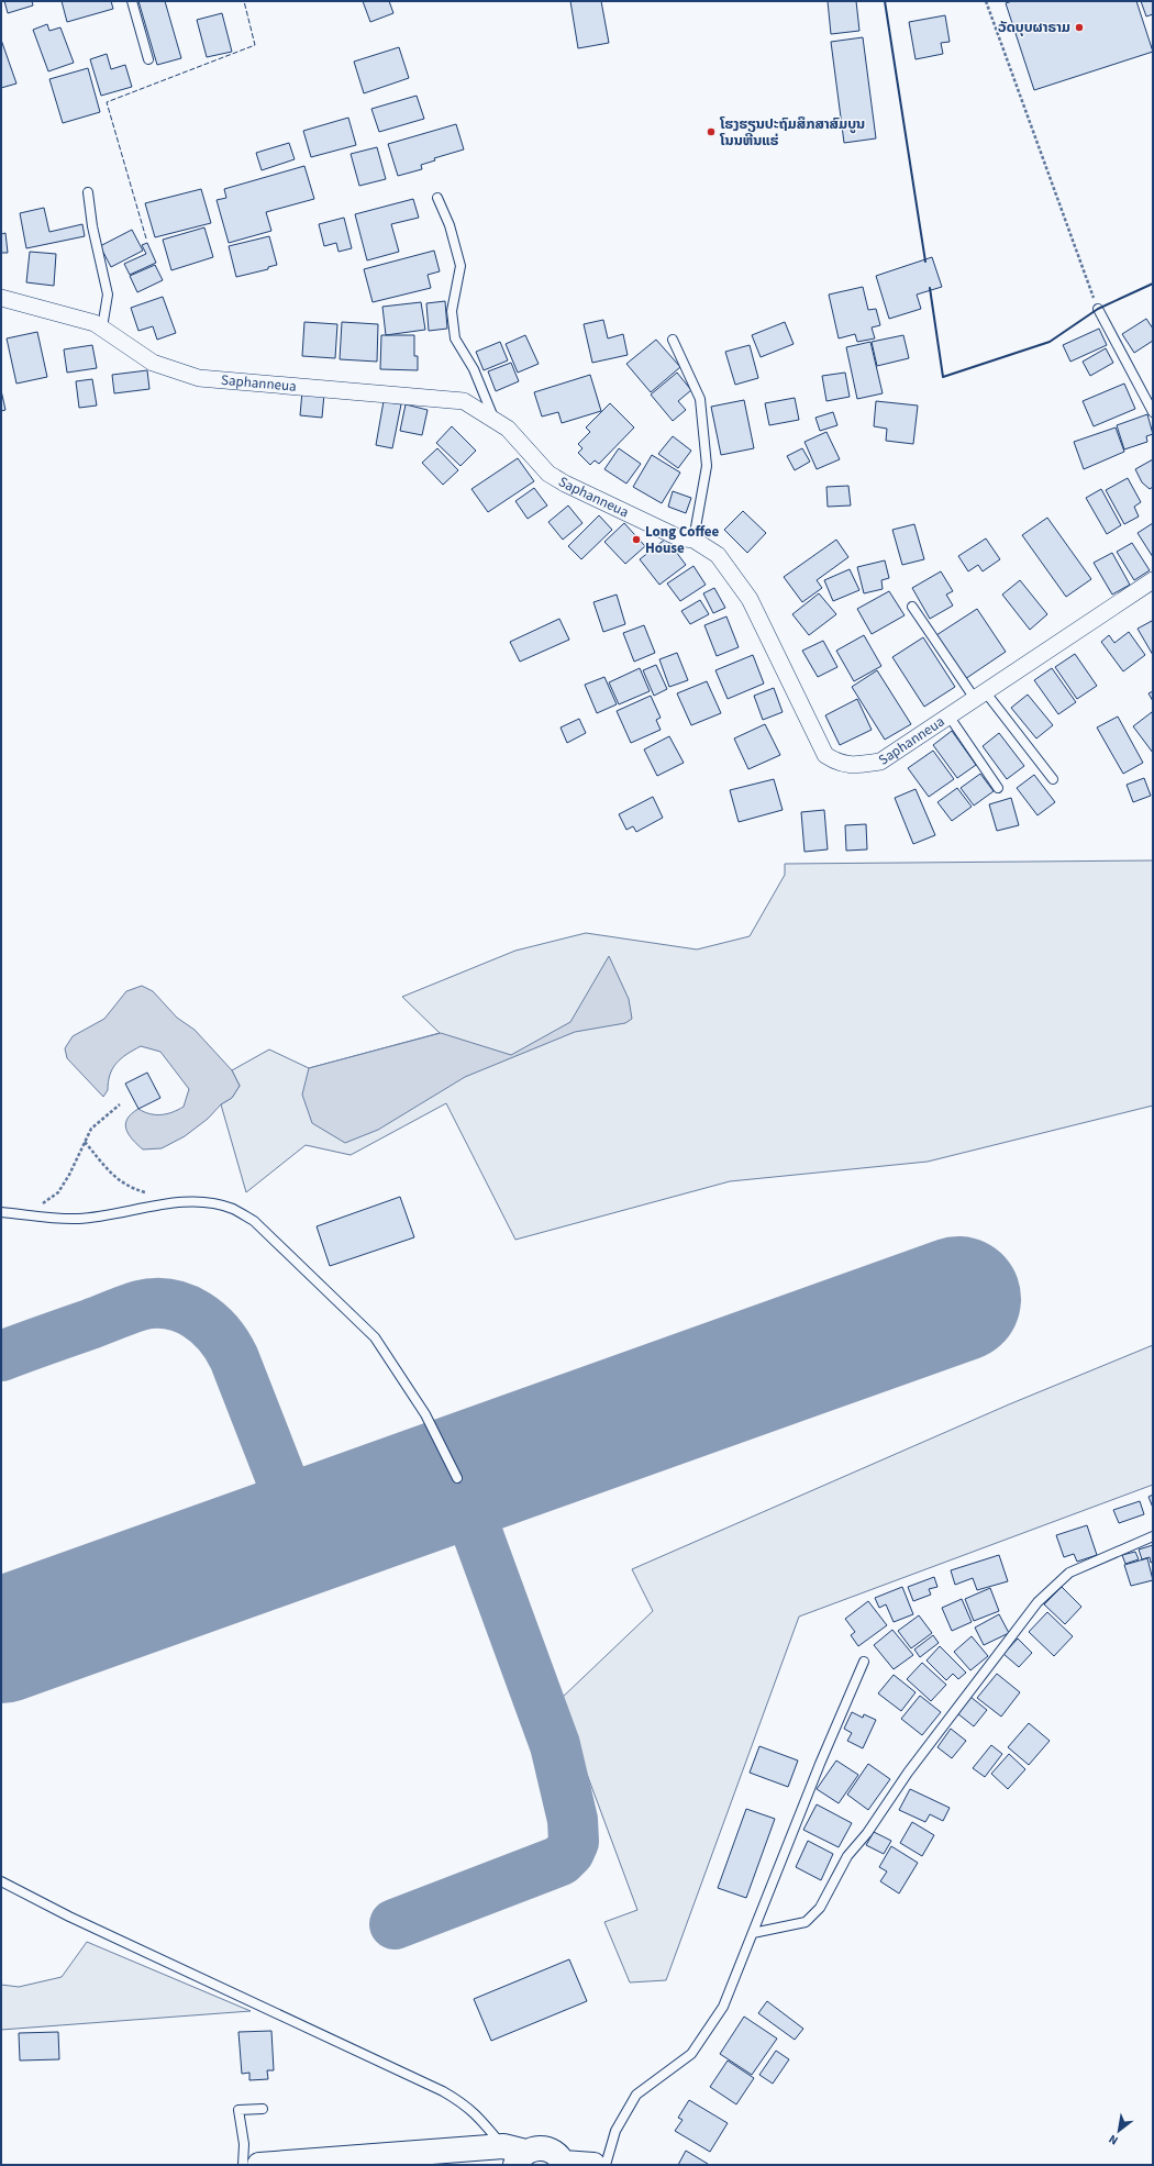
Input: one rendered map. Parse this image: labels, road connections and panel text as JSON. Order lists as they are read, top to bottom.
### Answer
{
  "streets": {
    "street": ["Saphanneua"]
  },
  "places": ["ວັດບຸບຜາຣາມ", "ໂຮງຮຽນປະຖົມສຶກສາສົມບູນ ໂນນຫີນແຮ່", "Long Coffee House"],
  "north": "bottom left"
}
